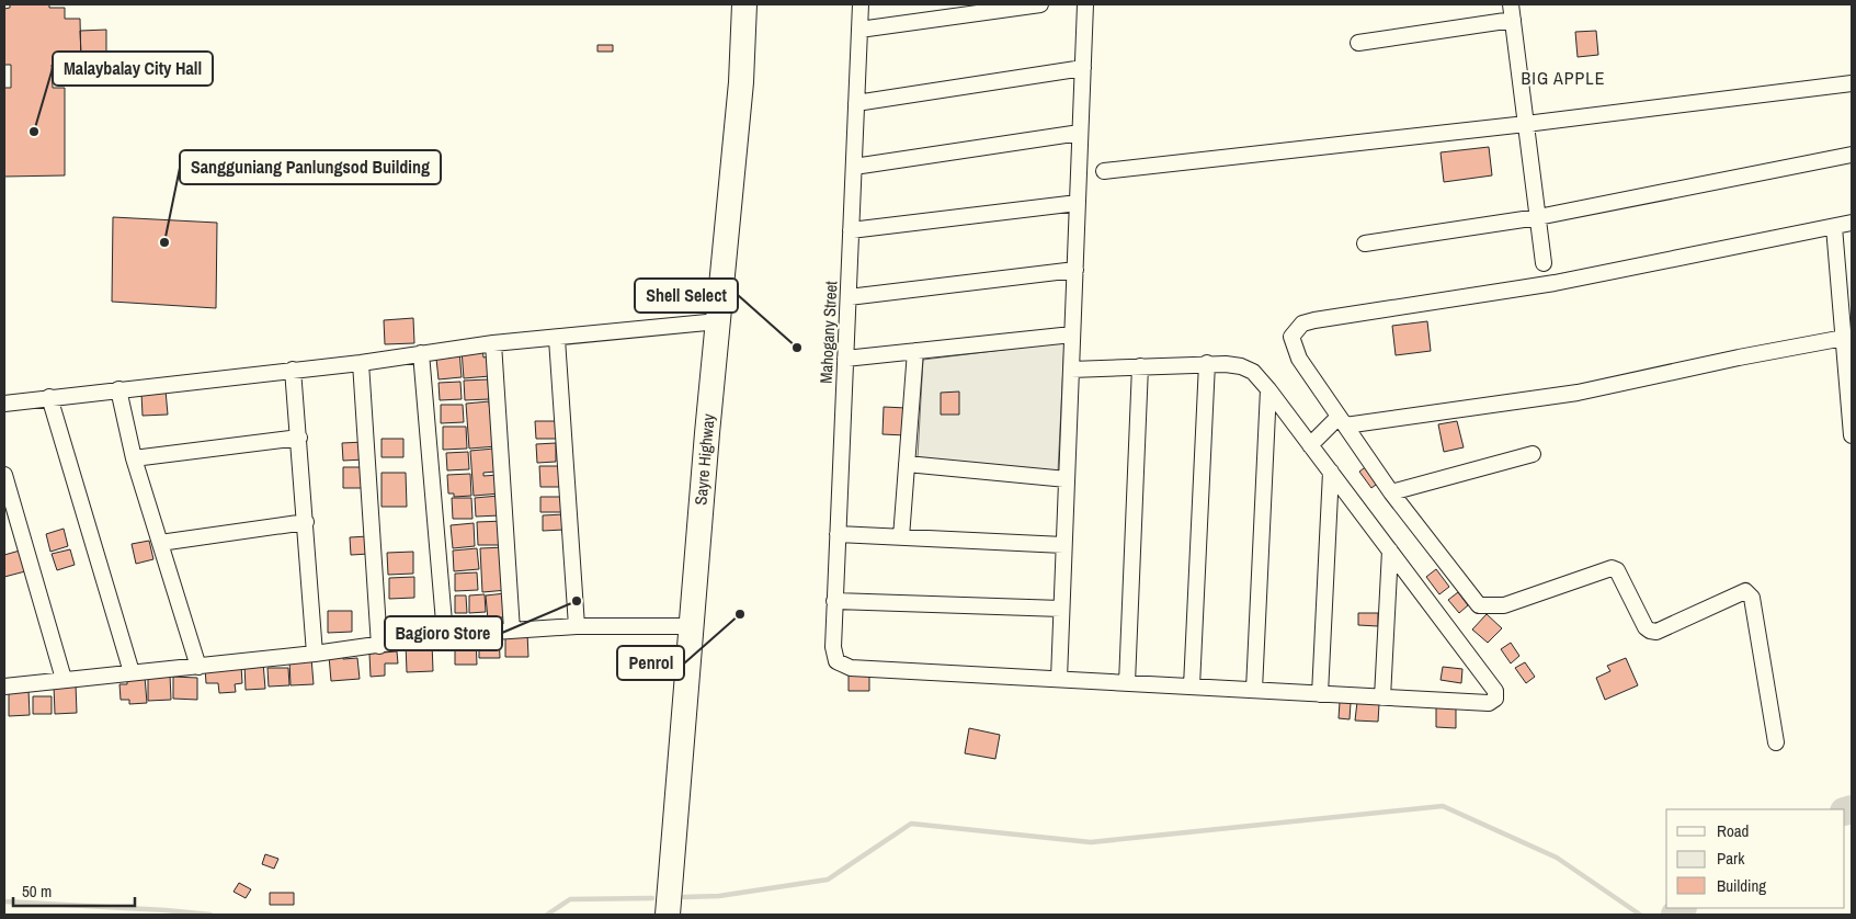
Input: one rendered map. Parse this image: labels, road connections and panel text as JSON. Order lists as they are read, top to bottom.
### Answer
{
  "streets": {
    "highway": ["Sayre Highway"],
    "street": ["Mahogany Street"]
  },
  "districts": ["BIG APPLE"],
  "places": [
    "Malaybalay City Hall",
    "Sangguniang Panlungsod Building",
    "Shell Select",
    "Bagioro Store",
    "Penrol"
  ],
  "legend": ["Road", "Park", "Building"],
  "scale_bar": "50 m"
}
